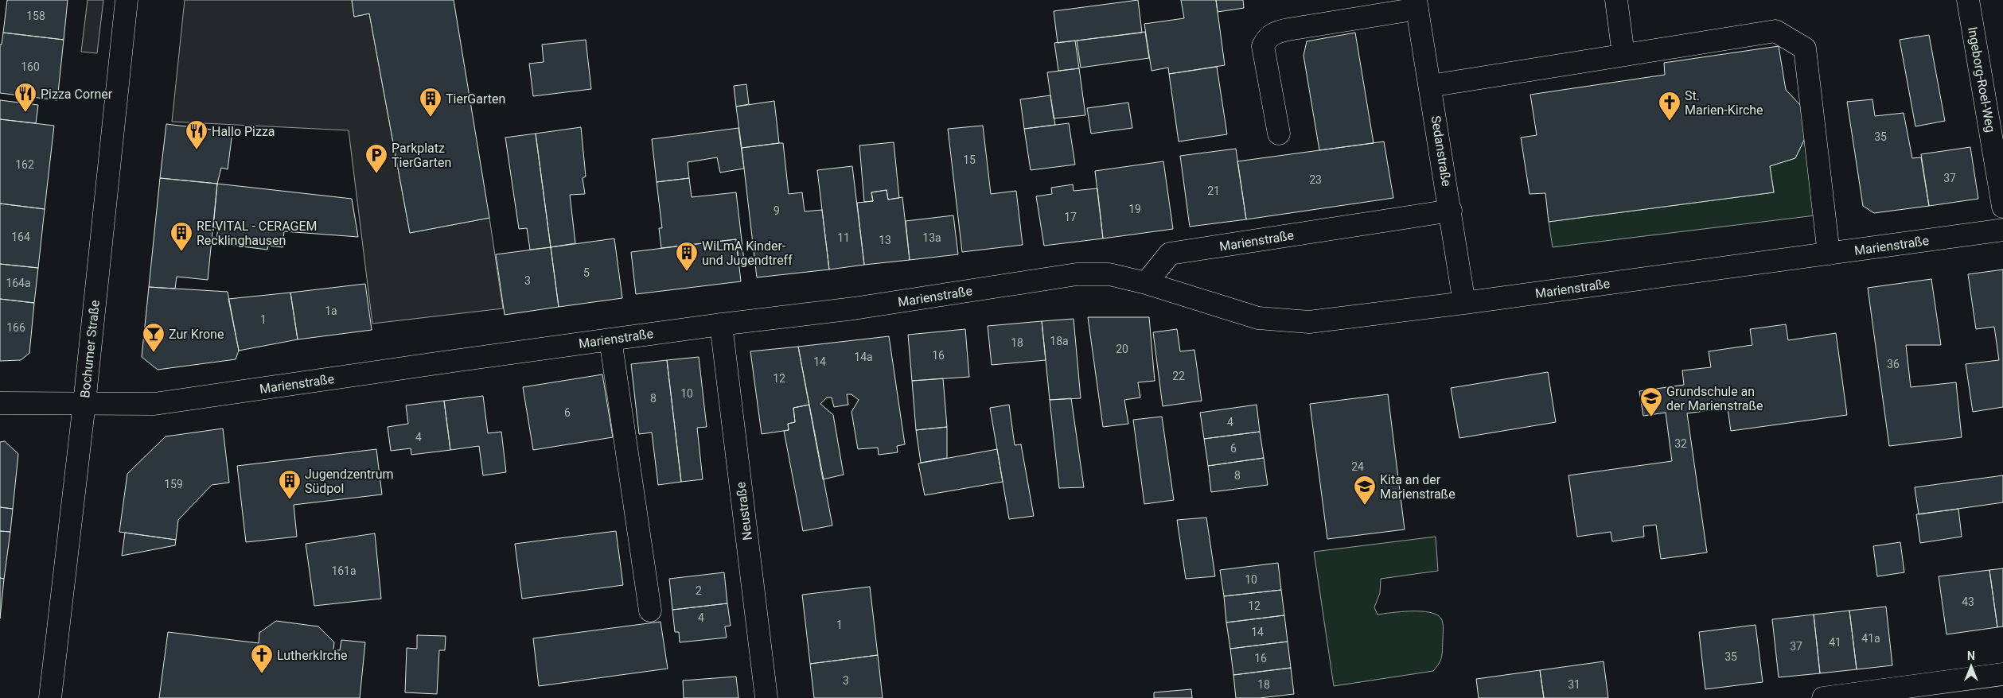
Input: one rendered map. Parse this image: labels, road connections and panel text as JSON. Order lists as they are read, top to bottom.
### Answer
{
  "streets": {
    "street": [
      "Ingeborg-Roel-Weg",
      "Sedanstraße",
      "Marienstraße",
      "Bochumer Straße",
      "Neustraße"
    ]
  },
  "crossings": [
    ["Sedanstraße", "Marienstraße"],
    ["Marienstraße", "Bochumer Straße"],
    ["Marienstraße", "Neustraße"]
  ],
  "places": {
    "restaurant": ["Pizza Corner", "Hallo Pizza"],
    "building": [
      "TierGarten",
      "RE.VITAL - CERAGEM Recklinghausen",
      "WiLmA Kinder- und Jugendtreff",
      "Jugendzentrum Südpol"
    ],
    "church": ["St. Marien-Kirche", "LutherkIrche"],
    "parking": ["Parkplatz TierGarten"],
    "bar": ["Zur Krone"],
    "school or university": ["Grundschule an der Marienstraße", "Kita an der Marienstraße"]
  },
  "house_numbers": [
    "158",
    "160",
    "35",
    "15",
    "162",
    "37",
    "23",
    "21",
    "19",
    "9",
    "17",
    "164",
    "11",
    "13a",
    "13",
    "5",
    "3",
    "164a",
    "1a",
    "1",
    "166",
    "18a",
    "18",
    "20",
    "16",
    "14a",
    "14",
    "36",
    "22",
    "12",
    "10",
    "8",
    "6",
    "4",
    "4",
    "32",
    "6",
    "24",
    "8",
    "159",
    "161a",
    "10",
    "2",
    "43",
    "12",
    "4",
    "1",
    "14",
    "41a",
    "41",
    "37",
    "35",
    "16",
    "3",
    "18",
    "31"
  ],
  "north": "top"
}
